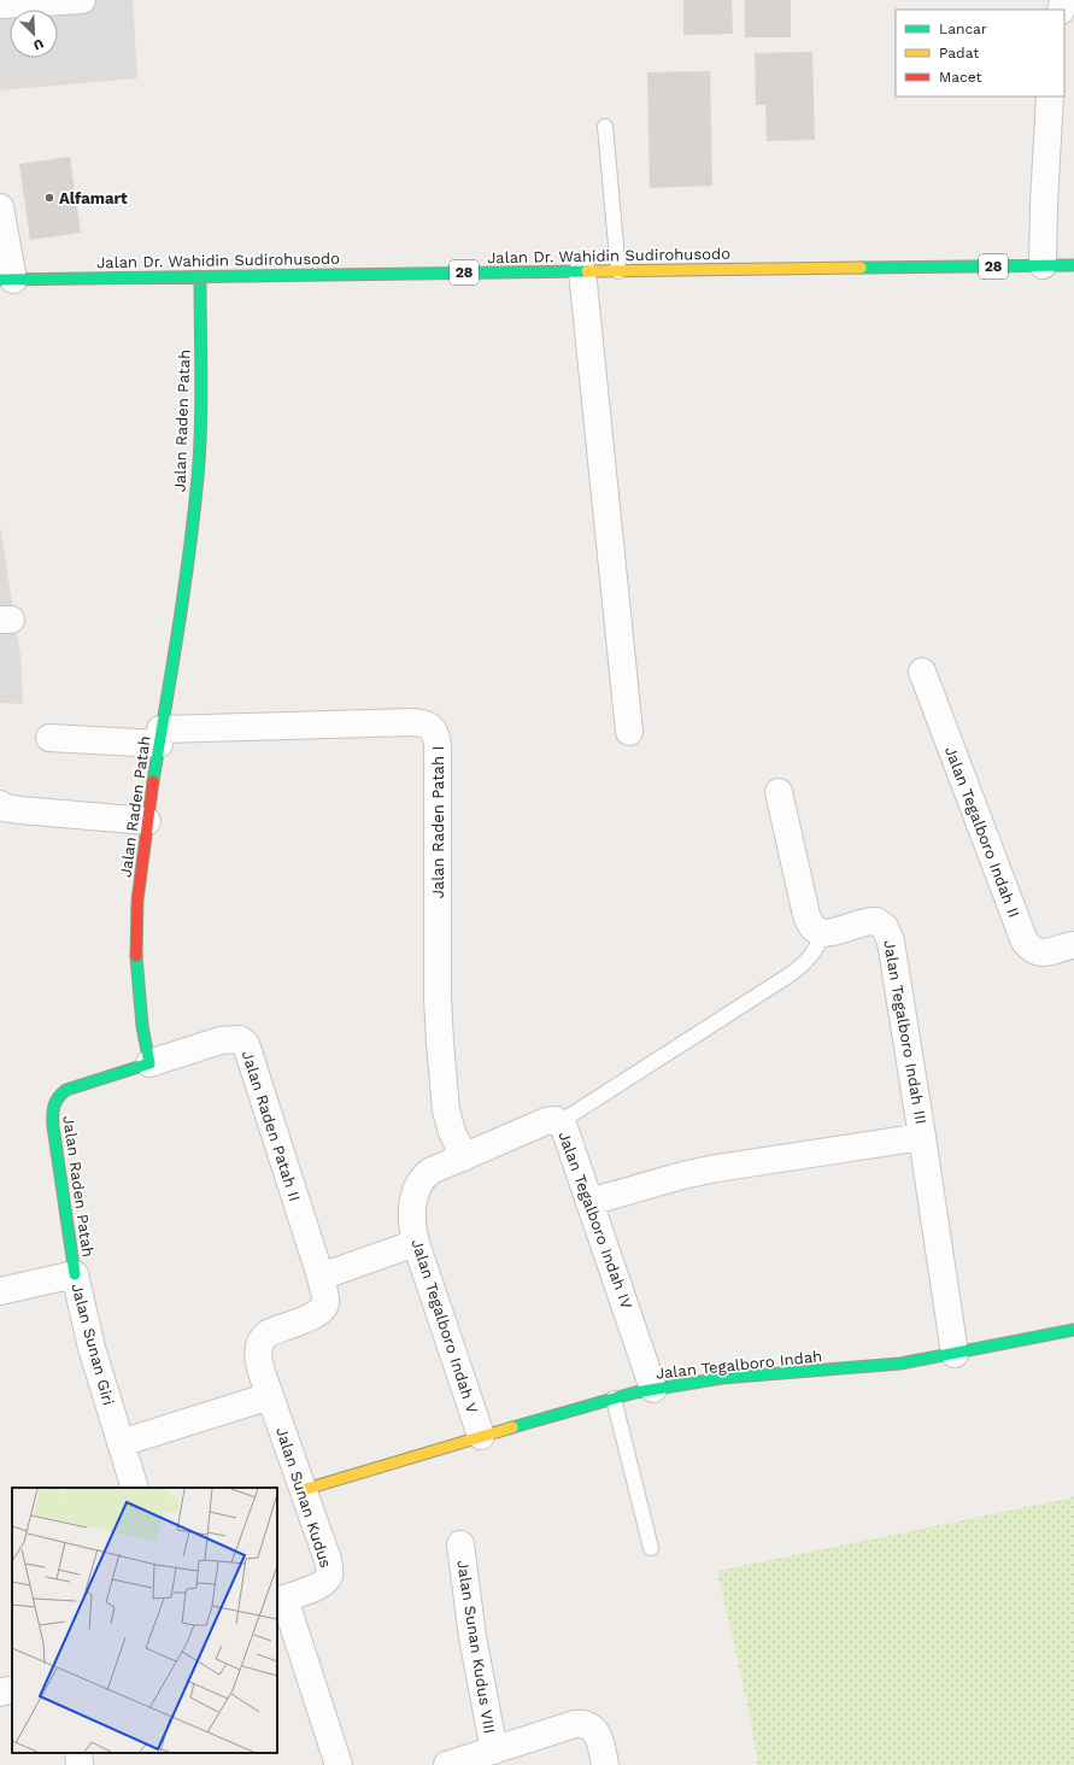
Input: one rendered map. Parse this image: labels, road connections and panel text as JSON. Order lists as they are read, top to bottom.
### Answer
{
  "streets": {
    "main road": [
      "Jalan Dr. Wahidin Sudirohusodo",
      "28",
      "Jalan Raden Patah",
      "Jalan Tegalboro Indah"
    ],
    "street": [
      "Jalan Raden Patah I",
      "Jalan Tegalboro Indah II",
      "Jalan Tegalboro Indah III",
      "Jalan Raden Patah II",
      "Jalan Tegalboro Indah IV",
      "Jalan Tegalboro Indah V",
      "Jalan Sunan Giri",
      "Jalan Sunan Kudus",
      "Jalan Sunan Kudus VIII"
    ]
  },
  "crossings": [
    ["Jalan Dr. Wahidin Sudirohusodo", "Jalan Raden Patah"],
    ["Jalan Raden Patah", "Jalan Raden Patah I"],
    ["Jalan Raden Patah", "Jalan Raden Patah II"],
    ["Jalan Raden Patah", "Jalan Sunan Giri"],
    ["Jalan Raden Patah I", "Jalan Tegalboro Indah IV"],
    ["Jalan Raden Patah I", "Jalan Tegalboro Indah V"],
    ["Jalan Tegalboro Indah III", "Jalan Tegalboro Indah"],
    ["Jalan Raden Patah II", "Jalan Sunan Kudus"],
    ["Jalan Tegalboro Indah IV", "Jalan Tegalboro Indah V"],
    ["Jalan Tegalboro Indah IV", "Jalan Tegalboro Indah"],
    ["Jalan Tegalboro Indah V", "Jalan Tegalboro Indah"],
    ["Jalan Tegalboro Indah", "Jalan Sunan Kudus"]
  ],
  "places": ["Alfamart"],
  "legend": ["Lancar", "Padat", "Macet"],
  "north": "bottom right"
}
